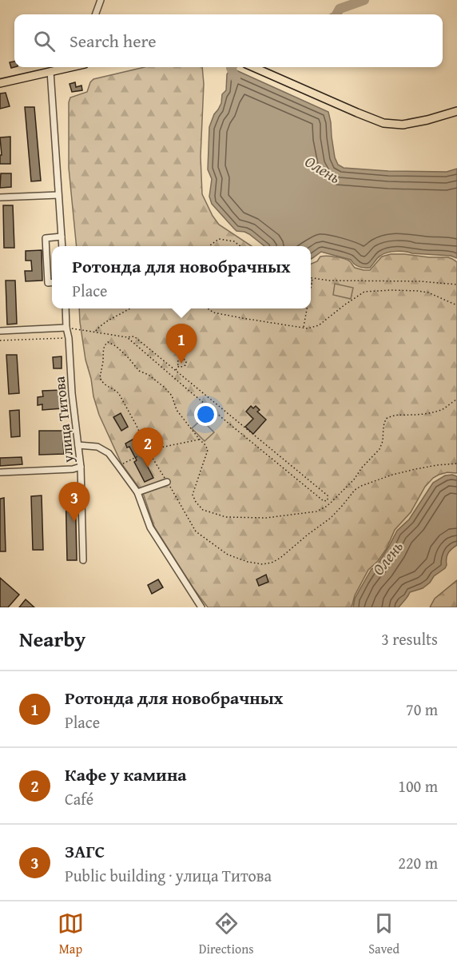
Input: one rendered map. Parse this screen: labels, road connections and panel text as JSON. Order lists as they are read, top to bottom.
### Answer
{
  "streets": {
    "street": ["улица Титова"]
  },
  "water": ["Олень"],
  "page": {
    "search": "Search here",
    "popup": ["Ротонда для новобрачных", "Place"],
    "pins": ["1", "2", "3"],
    "heading": ["Nearby", "3 results"],
    "list": [
      {
        "mark": "1",
        "name": "Ротонда для новобрачных",
        "note": "Place",
        "value": "70 m"
      },
      {
        "mark": "2",
        "name": "Кафе у камина",
        "note": "Café",
        "value": "100 m"
      },
      {
        "mark": "3",
        "name": "ЗАГС",
        "note": "Public building · улица Титова",
        "value": "220 m"
      }
    ],
    "nav": ["Map", "Directions", "Saved"]
  }
}
